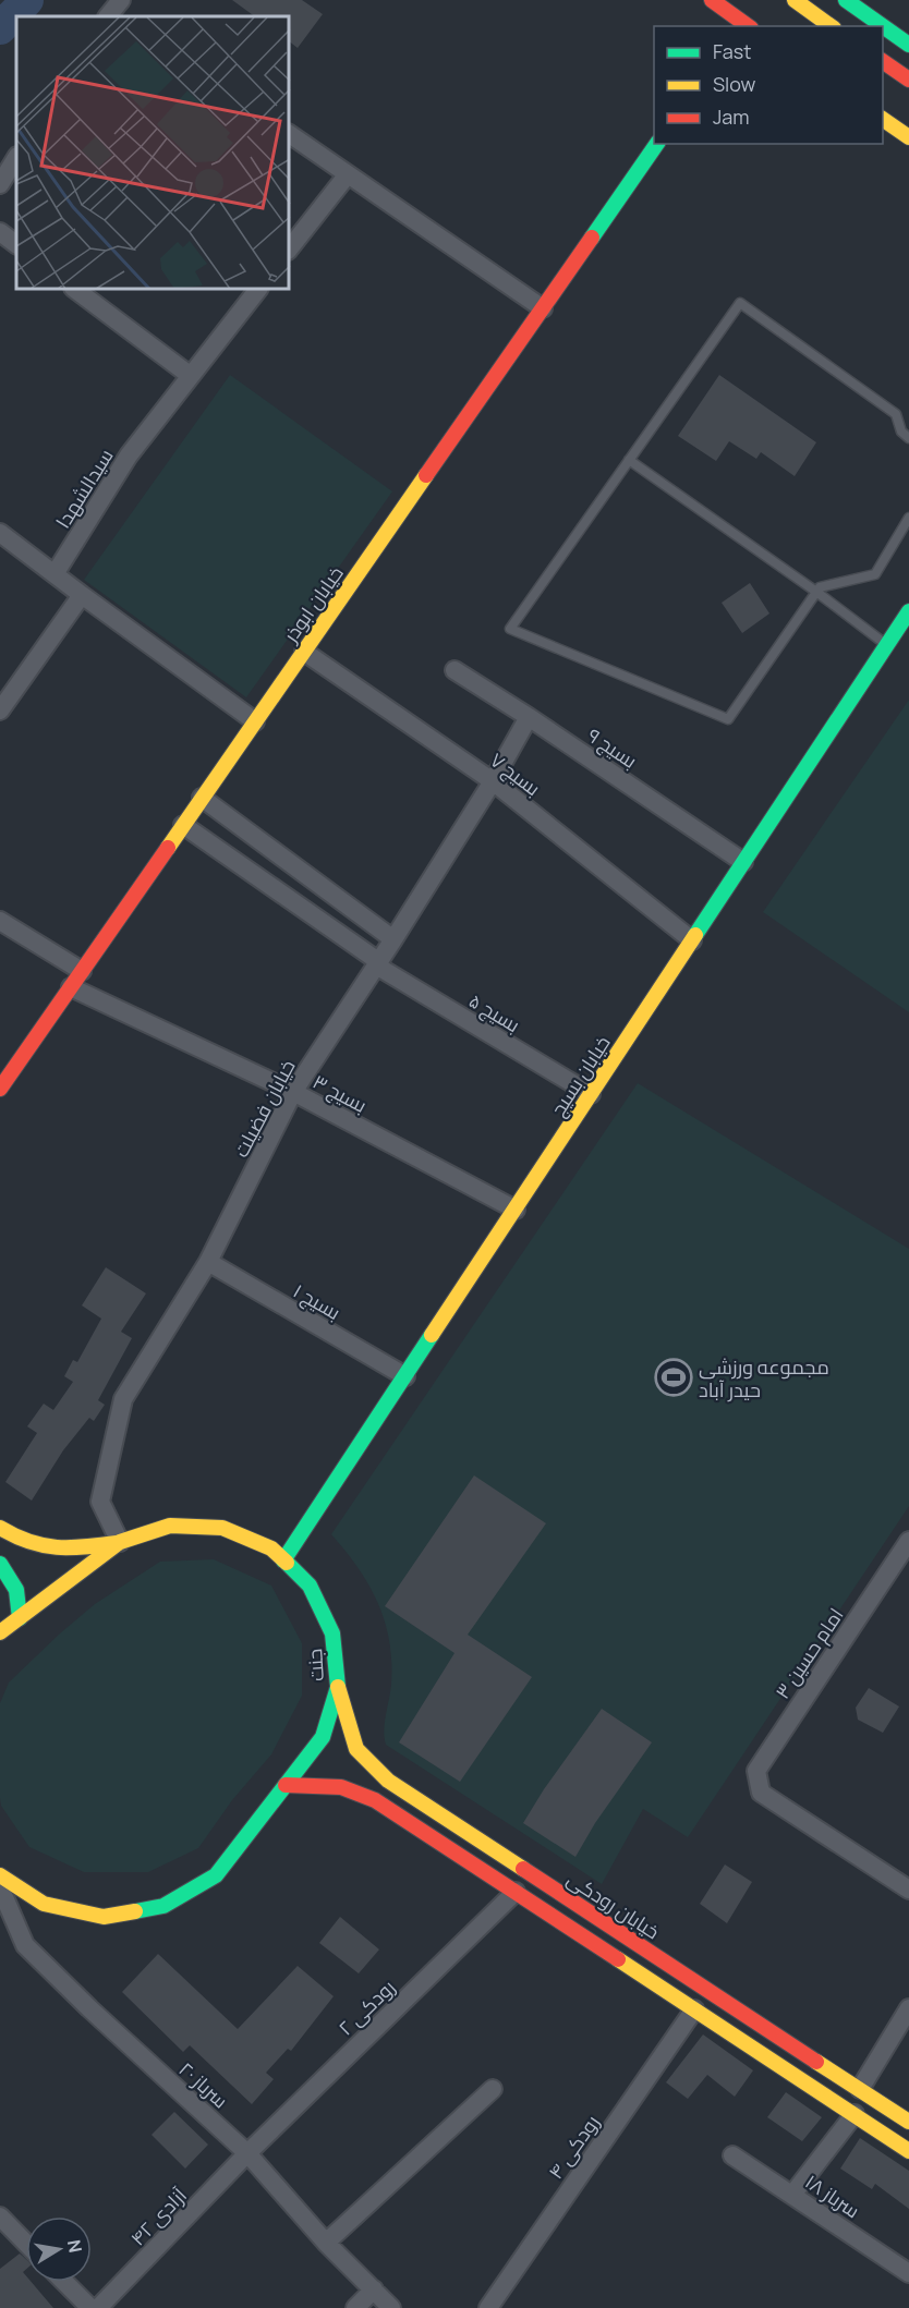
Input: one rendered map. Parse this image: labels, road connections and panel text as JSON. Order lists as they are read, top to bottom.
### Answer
{
  "streets": {
    "main road": [
      "خیابان ابوذر",
      "خیابان بسیج",
      "جنت",
      "خیابان رودکی"
    ],
    "street": [
      "سیدالشهدا",
      "بسیج ۹",
      "بسیج ۷",
      "بسیج ۵",
      "بسیج ۳",
      "خیابان فضیلت",
      "بسیج ۱",
      "امام حسین ۳",
      "رودکی ۲",
      "سرباز ۲۰",
      "رودکی ۴",
      "سرباز ۱۸",
      "آزادی ۴۲"
    ]
  },
  "crossings": [
    ["خیابان ابوذر", "بسیج ۷"],
    ["خیابان ابوذر", "بسیج ۵"],
    ["خیابان ابوذر", "بسیج ۳"],
    ["بسیج ۹", "خیابان بسیج"],
    ["بسیج ۹", "خیابان فضیلت"],
    ["بسیج ۷", "خیابان بسیج"],
    ["بسیج ۷", "خیابان فضیلت"],
    ["بسیج ۵", "خیابان بسیج"],
    ["بسیج ۵", "خیابان فضیلت"],
    ["خیابان بسیج", "بسیج ۳"],
    ["خیابان بسیج", "بسیج ۱"],
    ["خیابان بسیج", "جنت"],
    ["بسیج ۳", "خیابان فضیلت"],
    ["خیابان فضیلت", "بسیج ۱"],
    ["خیابان فضیلت", "جنت"],
    ["جنت", "خیابان رودکی"],
    ["رودکی ۲", "سرباز ۲۰"],
    ["رودکی ۲", "آزادی ۴۲"],
    ["سرباز ۲۰", "آزادی ۴۲"]
  ],
  "places": {
    "sports": ["مجموعه ورزشی حیدر آباد"]
  },
  "legend": ["Fast", "Slow", "Jam"],
  "north": "right"
}
